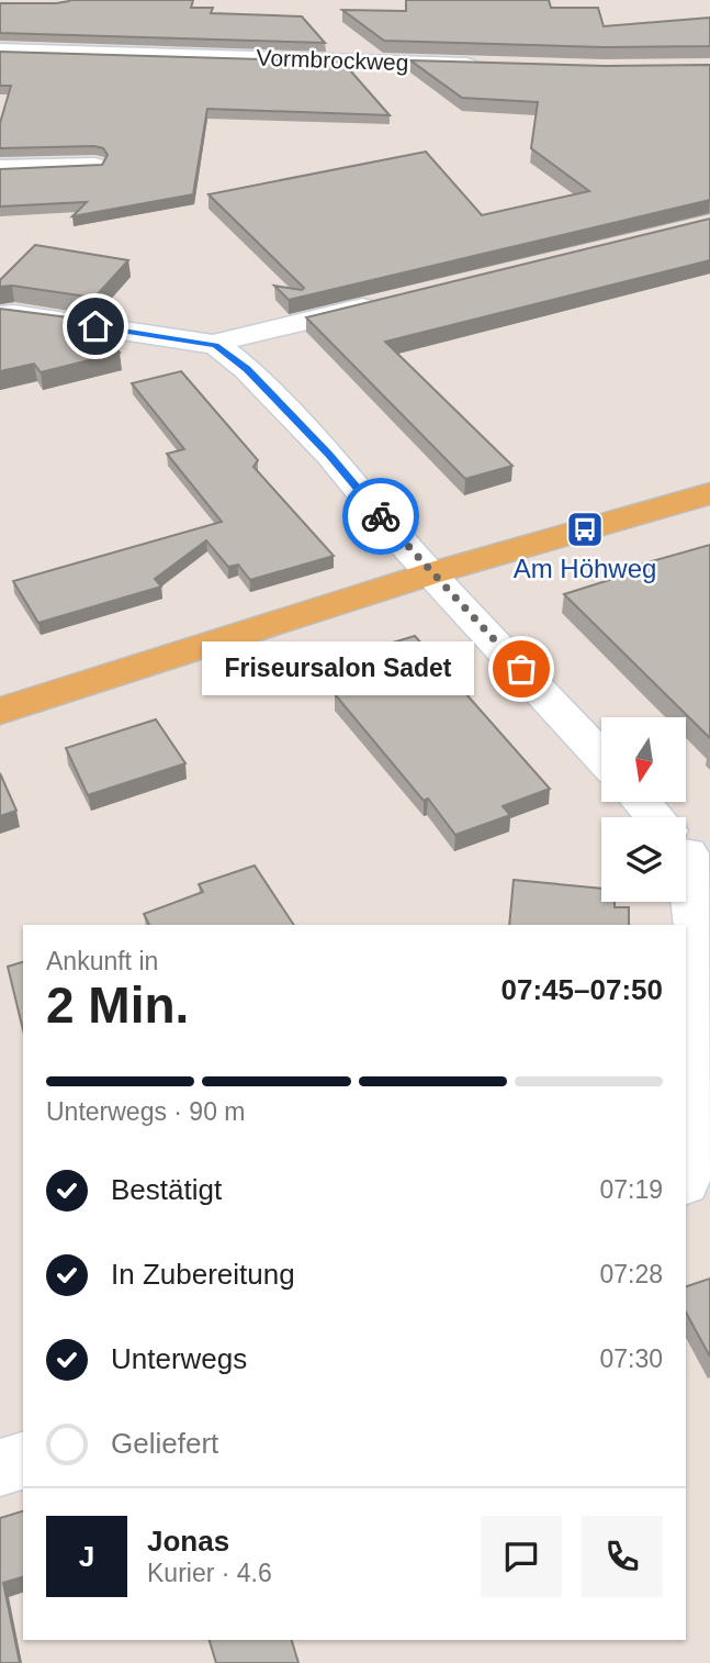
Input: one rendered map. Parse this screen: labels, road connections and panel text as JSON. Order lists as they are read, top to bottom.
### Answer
{
  "streets": {
    "street": ["Vormbrockweg"]
  },
  "places": {
    "bus stop": ["Am Höhweg"],
    "other": ["Friseursalon Sadet"]
  },
  "north": "bottom",
  "page": {
    "bubble": "Friseursalon Sadet",
    "heading": ["2 Min.", "Ankunft in", "07:45–07:50"],
    "panel": ["Jonas", "Kurier · 4.6"],
    "bar": "Unterwegs · 90 m",
    "list": [
      ["Bestätigt", "07:19"],
      ["In Zubereitung", "07:28"],
      ["Unterwegs", "07:30"],
      "Geliefert"
    ],
    "round": "J"
  }
}
